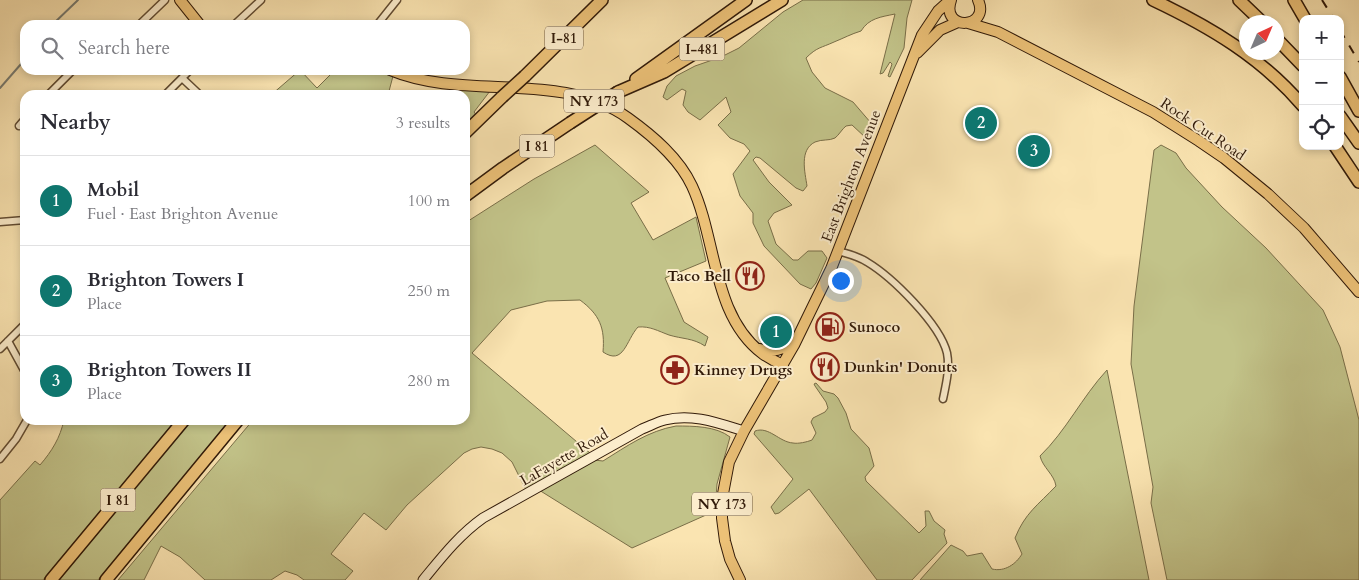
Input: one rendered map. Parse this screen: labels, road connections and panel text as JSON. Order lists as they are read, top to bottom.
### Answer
{
  "streets": {
    "highway": ["I-81", "I-481", "I 81"],
    "main road": ["NY 173", "Rock Cut Road", "East Brighton Avenue"],
    "street": ["LaFayette Road"]
  },
  "crossings": [
    ["I-481", "I 81"],
    ["NY 173", "East Brighton Avenue"],
    ["NY 173", "LaFayette Road"]
  ],
  "places": {
    "restaurant": ["Taco Bell", "Dunkin' Donuts"],
    "fuel station": ["Sunoco"],
    "pharmacy": ["Kinney Drugs"]
  },
  "north": "top right",
  "page": {
    "map_buttons": ["+", "−"],
    "search": "Search here",
    "heading": ["Nearby", "3 results"],
    "pins": ["2", "3", "1"],
    "list": [
      {
        "mark": "1",
        "name": "Mobil",
        "note": "Fuel · East Brighton Avenue",
        "value": "100 m"
      },
      {
        "mark": "2",
        "name": "Brighton Towers I",
        "note": "Place",
        "value": "250 m"
      },
      {
        "mark": "3",
        "name": "Brighton Towers II",
        "note": "Place",
        "value": "280 m"
      }
    ]
  }
}
